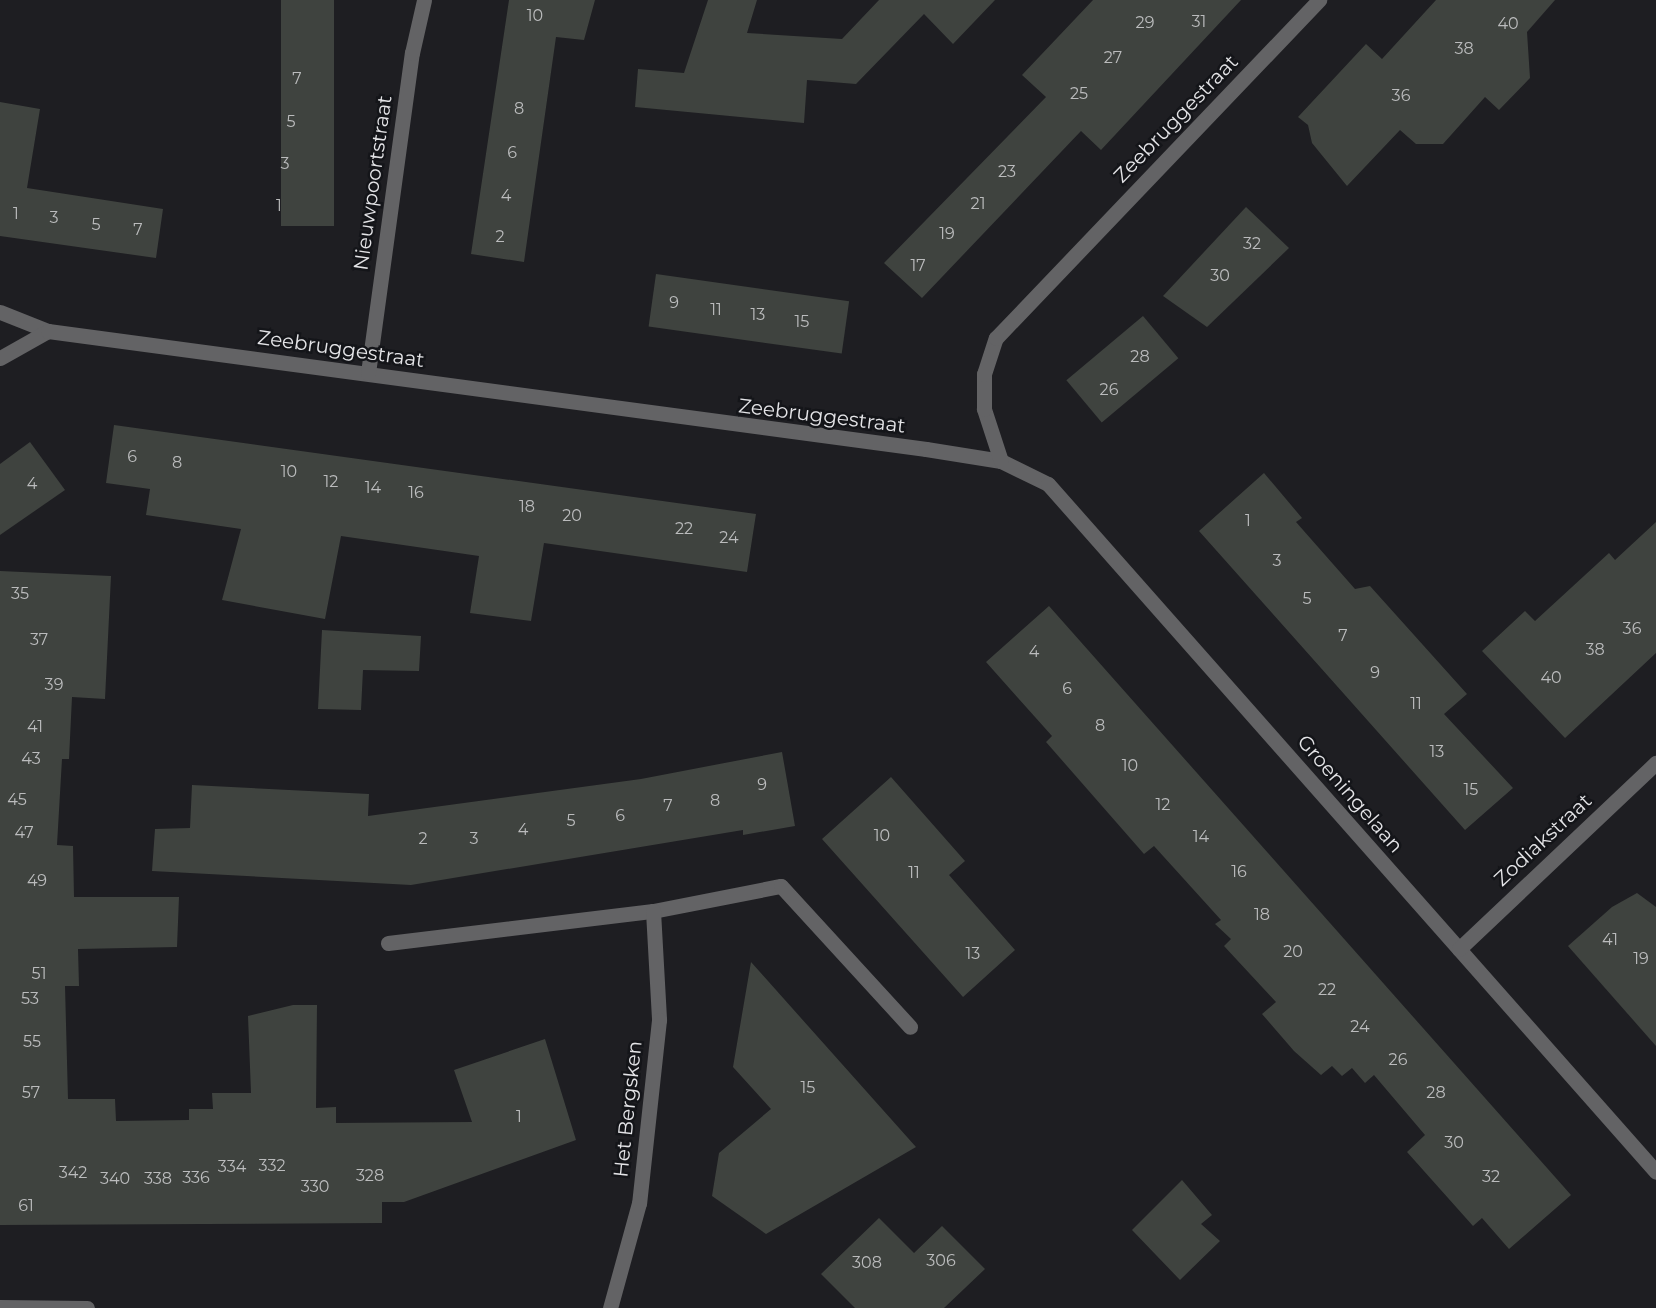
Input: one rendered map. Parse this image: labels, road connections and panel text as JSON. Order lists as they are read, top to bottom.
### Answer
{
  "streets": {
    "street": [
      "Zeebruggestraat",
      "Nieuwpoortstraat",
      "Groeningelaan",
      "Zodiakstraat",
      "Het Bergsken"
    ]
  },
  "crossings": [
    ["Zeebruggestraat", "Nieuwpoortstraat"],
    ["Zeebruggestraat", "Groeningelaan"],
    ["Groeningelaan", "Zodiakstraat"]
  ],
  "house_numbers": [
    "10",
    "31",
    "29",
    "40",
    "38",
    "27",
    "7",
    "25",
    "36",
    "8",
    "5",
    "6",
    "3",
    "23",
    "4",
    "21",
    "1",
    "1",
    "3",
    "5",
    "7",
    "19",
    "2",
    "32",
    "17",
    "30",
    "9",
    "11",
    "13",
    "15",
    "28",
    "26",
    "6",
    "8",
    "10",
    "12",
    "4",
    "14",
    "16",
    "18",
    "20",
    "1",
    "22",
    "24",
    "3",
    "35",
    "5",
    "36",
    "7",
    "37",
    "38",
    "4",
    "9",
    "40",
    "39",
    "6",
    "11",
    "8",
    "41",
    "13",
    "43",
    "10",
    "9",
    "15",
    "45",
    "8",
    "12",
    "7",
    "6",
    "5",
    "4",
    "47",
    "10",
    "14",
    "2",
    "3",
    "16",
    "11",
    "49",
    "18",
    "41",
    "20",
    "13",
    "19",
    "51",
    "22",
    "53",
    "24",
    "55",
    "26",
    "15",
    "57",
    "28",
    "1",
    "30",
    "332",
    "334",
    "342",
    "328",
    "32",
    "336",
    "340",
    "338",
    "330",
    "61",
    "306",
    "308"
  ]
}
